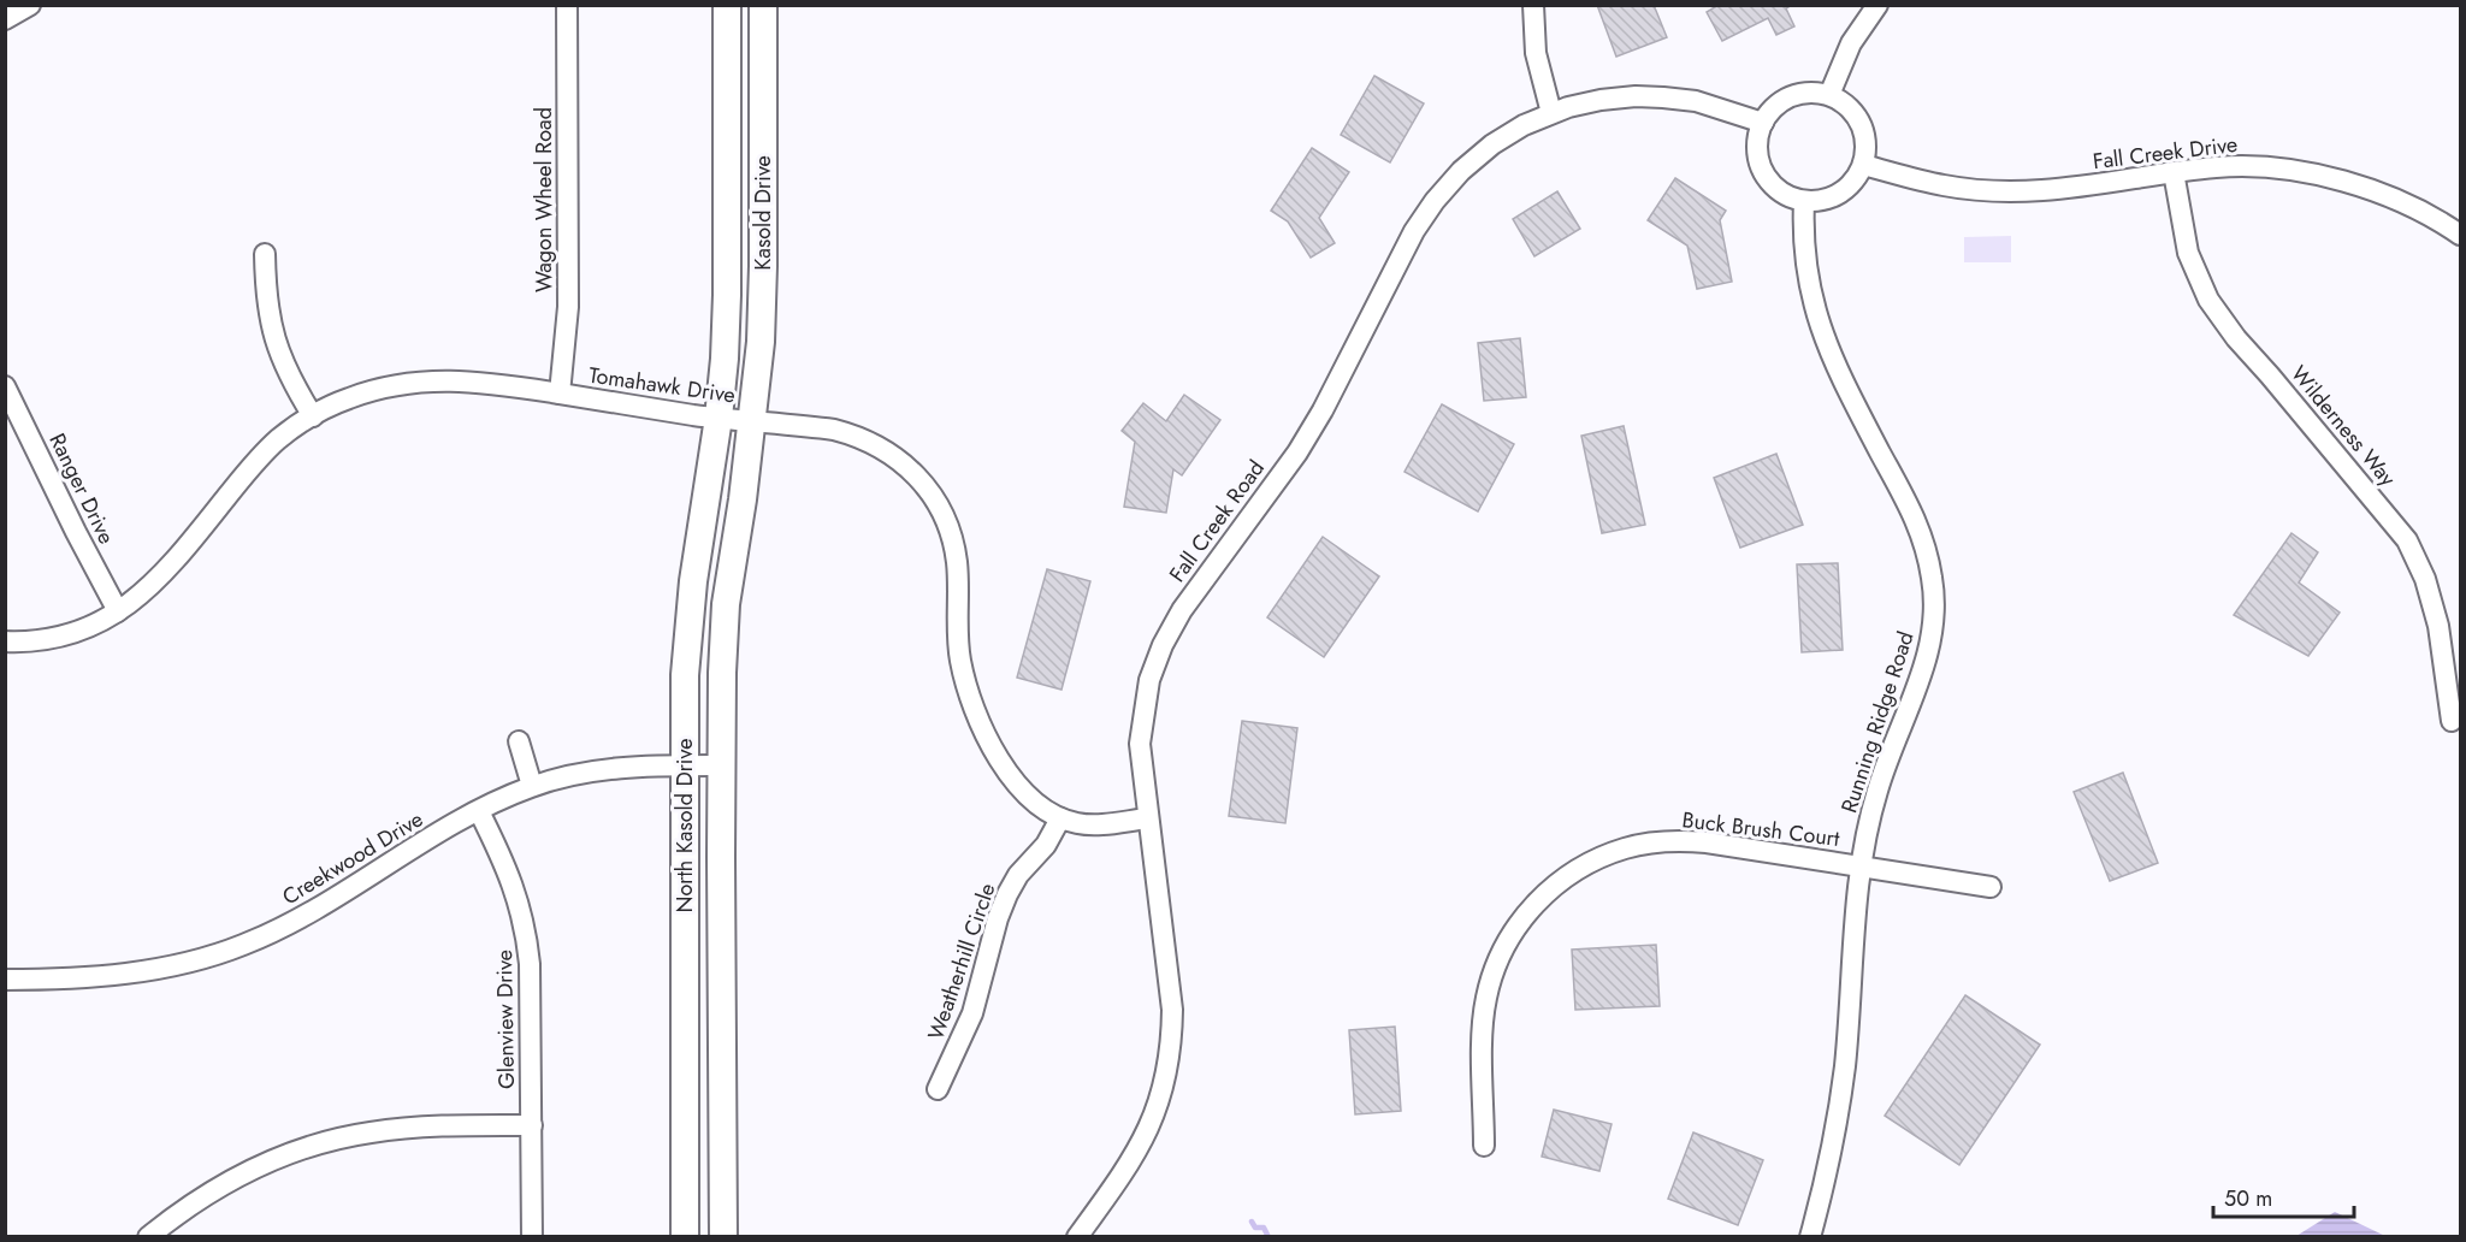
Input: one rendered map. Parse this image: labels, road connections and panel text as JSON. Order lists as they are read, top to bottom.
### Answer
{
  "streets": {
    "main road": ["Kasold Drive", "North Kasold Drive"],
    "street": [
      "Fall Creek Drive",
      "Wagon Wheel Road",
      "Tomahawk Drive",
      "Wilderness Way",
      "Ranger Drive",
      "Fall Creek Road",
      "Running Ridge Road",
      "Buck Brush Court",
      "Creekwood Drive",
      "Weatherhill Circle",
      "Glenview Drive"
    ]
  },
  "crossings": [
    ["Fall Creek Drive", "Wilderness Way"],
    ["Fall Creek Drive", "Fall Creek Road"],
    ["Fall Creek Drive", "Running Ridge Road"],
    ["Wagon Wheel Road", "Tomahawk Drive"],
    ["Kasold Drive", "Tomahawk Drive"],
    ["Kasold Drive", "North Kasold Drive"],
    ["Tomahawk Drive", "Ranger Drive"],
    ["Tomahawk Drive", "Fall Creek Road"],
    ["Tomahawk Drive", "North Kasold Drive"],
    ["Tomahawk Drive", "Weatherhill Circle"],
    ["Fall Creek Road", "Running Ridge Road"],
    ["Running Ridge Road", "Buck Brush Court"],
    ["North Kasold Drive", "Creekwood Drive"],
    ["Creekwood Drive", "Glenview Drive"]
  ],
  "scale_bar": "50 m"
}
